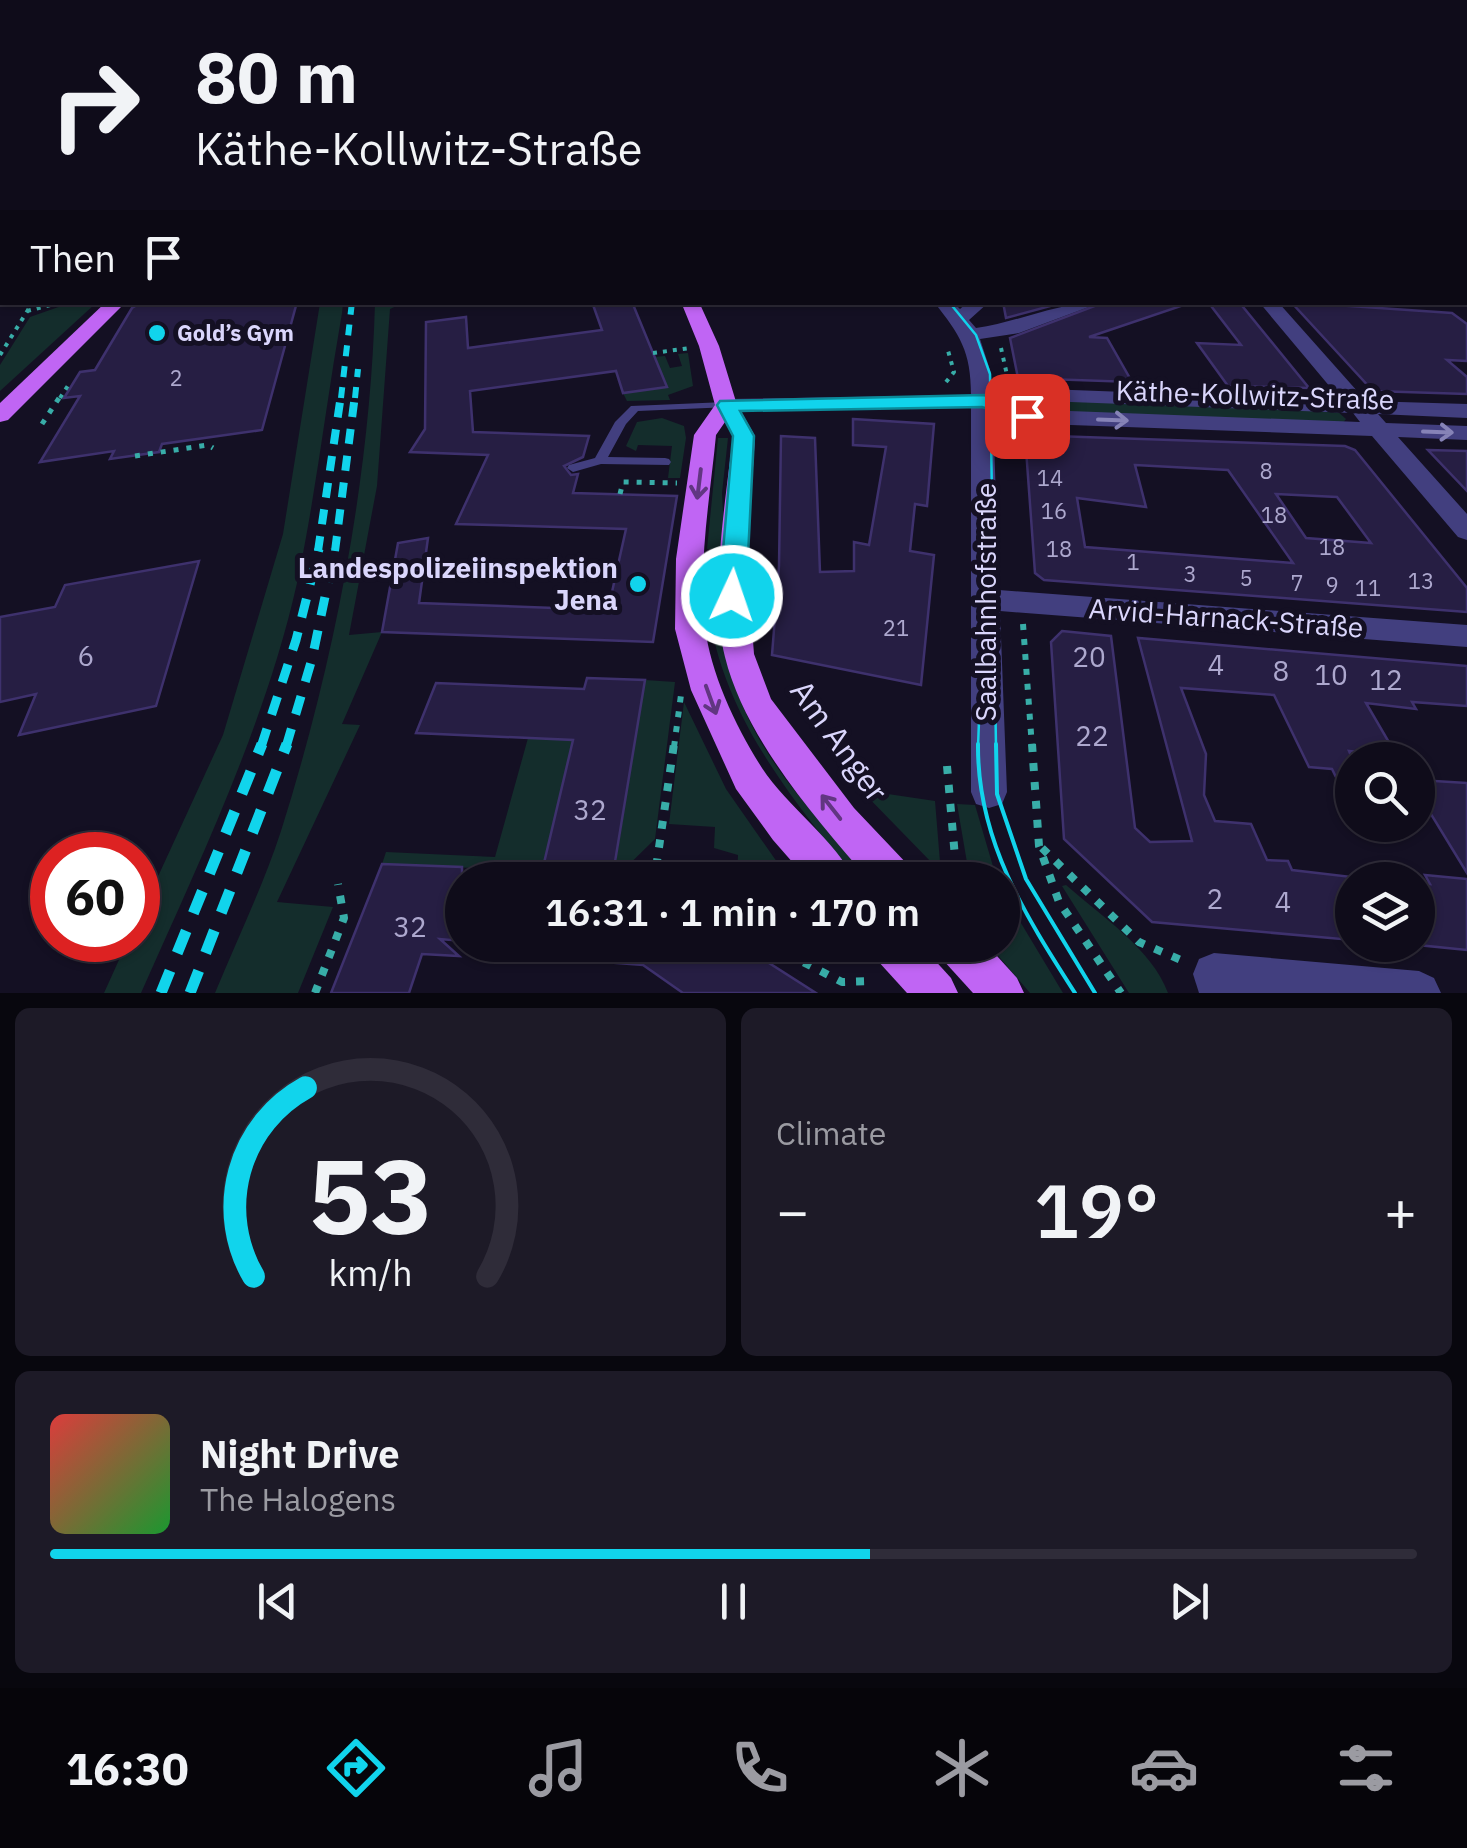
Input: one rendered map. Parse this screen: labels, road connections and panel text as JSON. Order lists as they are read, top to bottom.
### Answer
{
  "streets": {
    "main road": ["Am Anger"],
    "street": ["Käthe-Kollwitz-Straße", "Saalbahnhofstraße", "Arvid-Harnack-Straße"]
  },
  "crossings": [
    ["Käthe-Kollwitz-Straße", "Saalbahnhofstraße"],
    ["Käthe-Kollwitz-Straße", "Am Anger"],
    ["Saalbahnhofstraße", "Arvid-Harnack-Straße"]
  ],
  "places": ["Gold’s Gym", "Landespolizeiinspektion Jena"],
  "house_numbers": [
    "2",
    "8",
    "14",
    "16",
    "18",
    "18",
    "18",
    "1",
    "3",
    "5",
    "13",
    "7",
    "9",
    "11",
    "21",
    "6",
    "20",
    "4",
    "8",
    "10",
    "12",
    "22",
    "32",
    "2",
    "4",
    "32"
  ],
  "page": {
    "turn": ["80 m", "Käthe-Kollwitz-Straße"],
    "then": "Then",
    "limit": "60",
    "trip": "16:31 · 1 min · 170 m",
    "tile": "Climate",
    "heat": ["−", "19°", "+"],
    "song": ["Night Drive", "The Halogens"],
    "tabs": "16:30",
    "gauge": ["53", "km/h"]
  }
}
